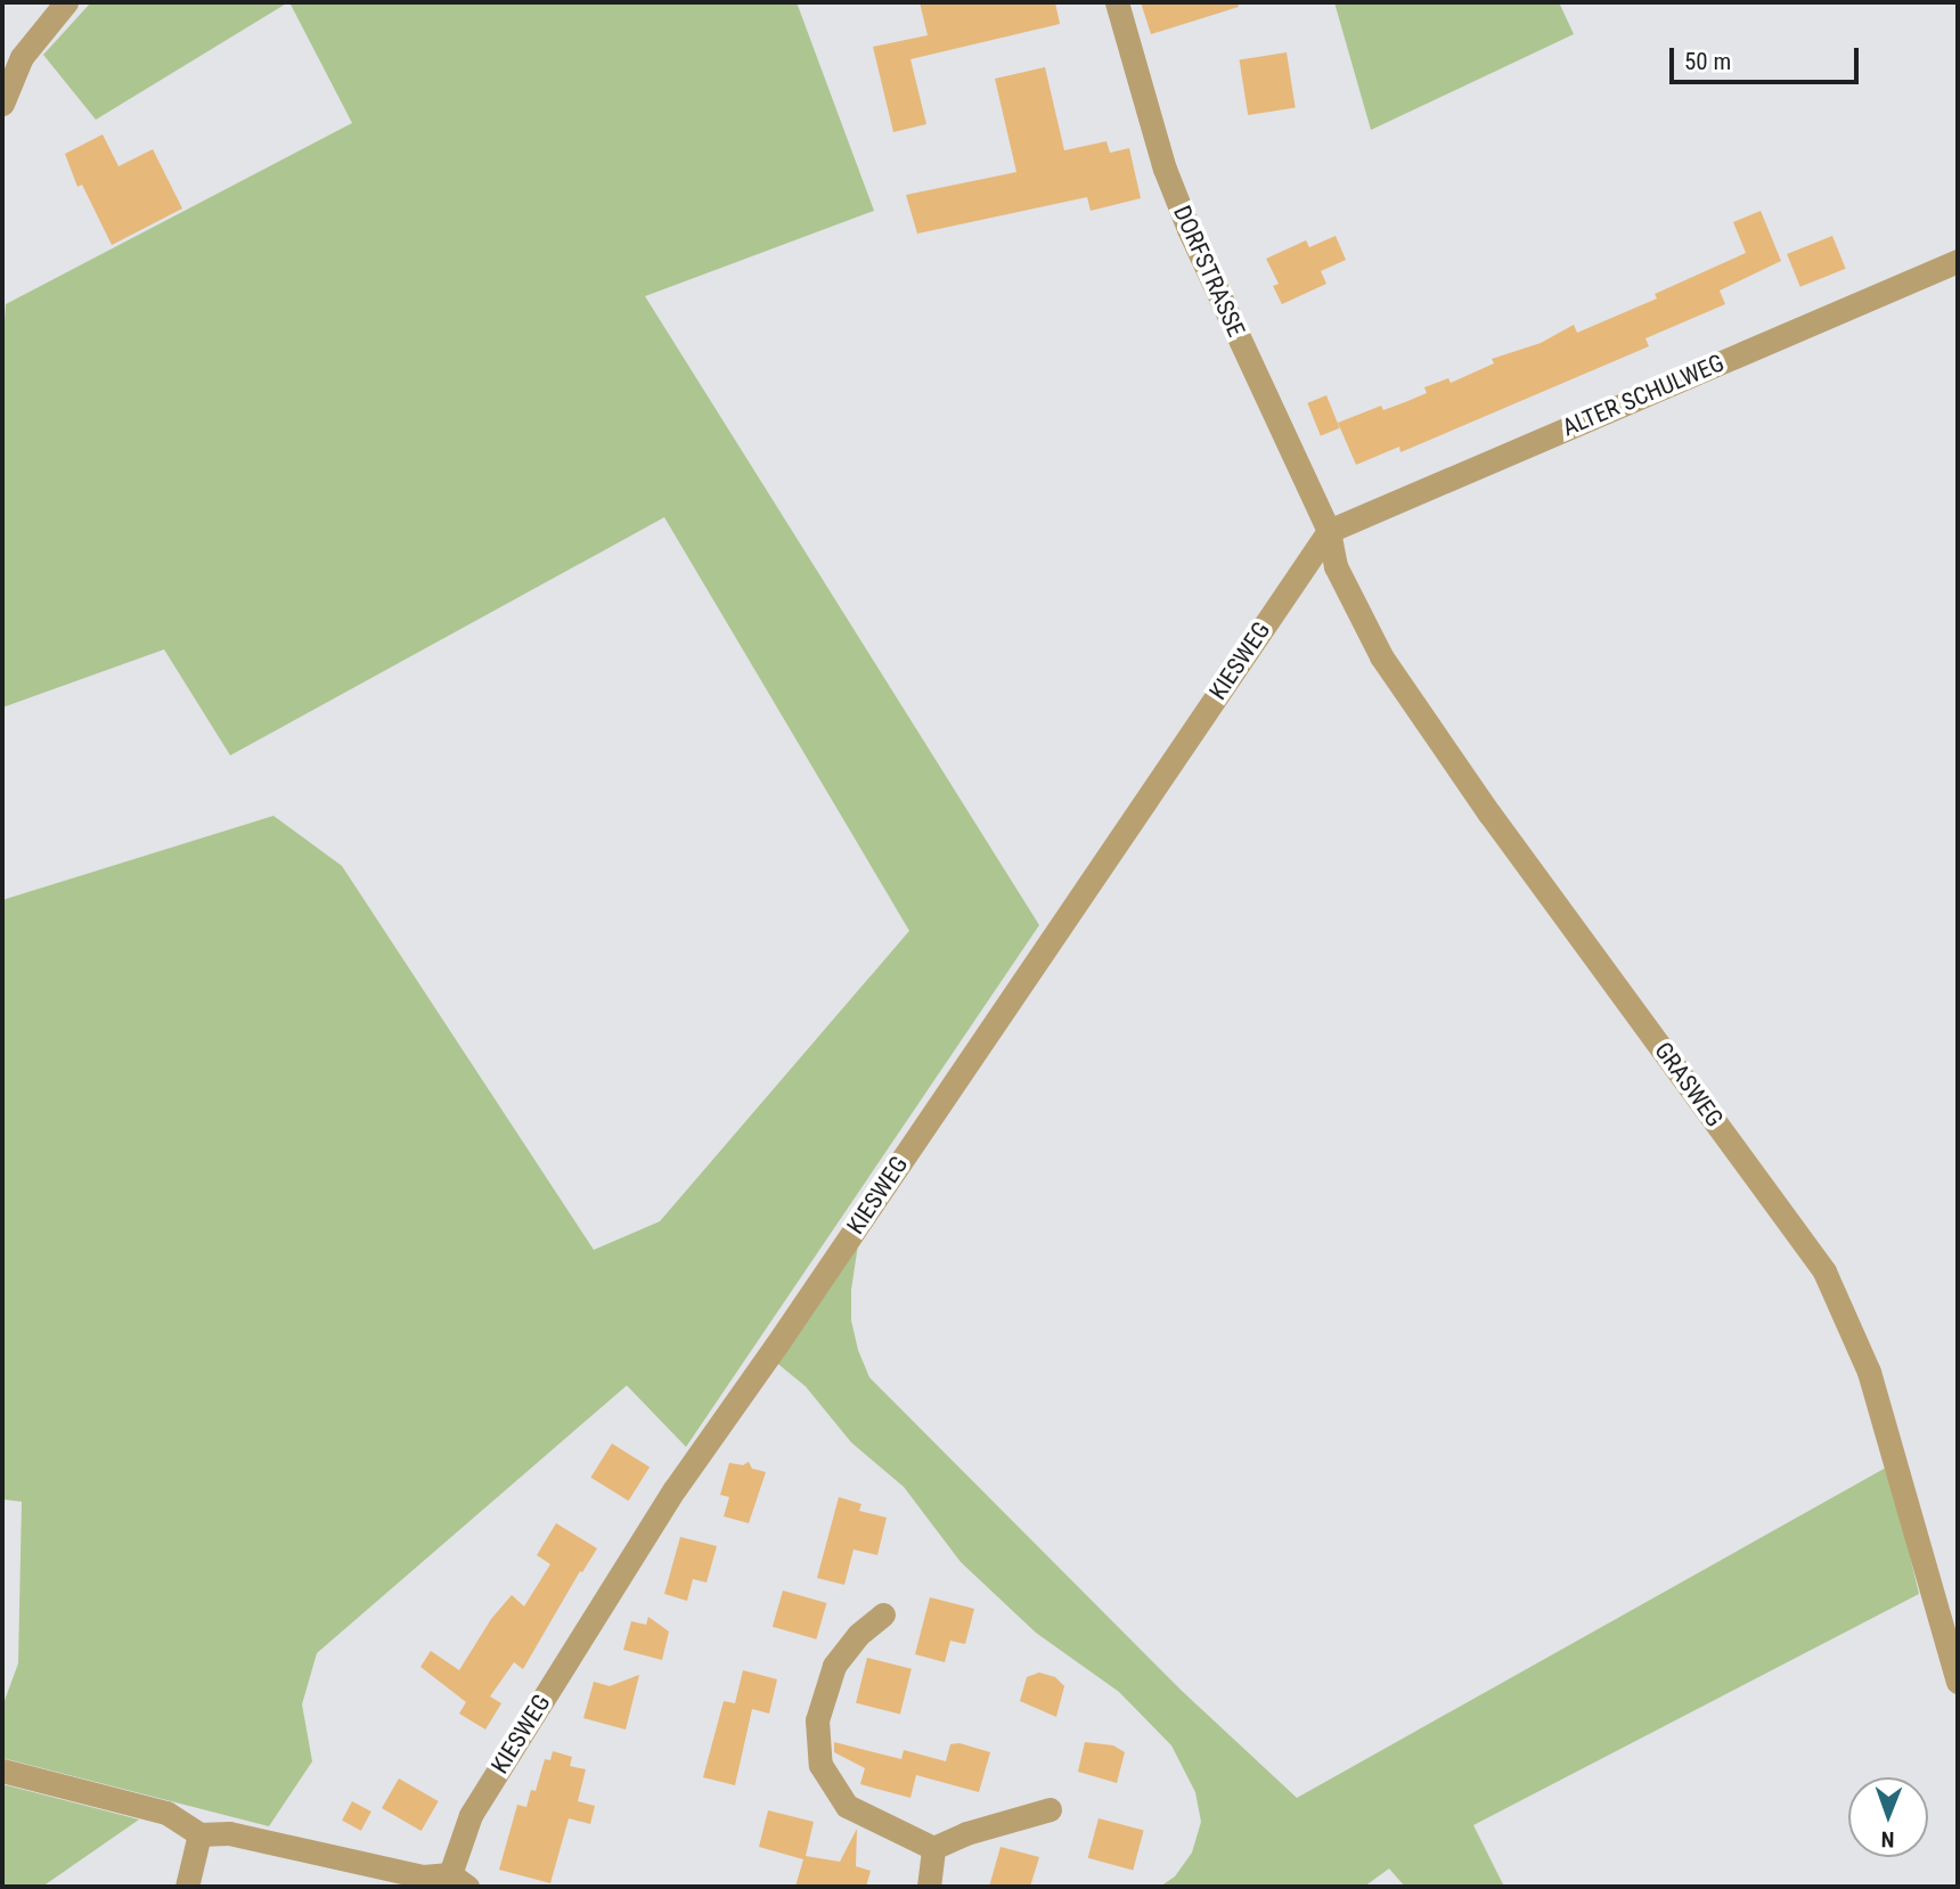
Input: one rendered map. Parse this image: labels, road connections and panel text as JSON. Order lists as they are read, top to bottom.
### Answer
{
  "streets": {
    "street": [
      "DORFSTRASSE",
      "ALTER SCHULWEG",
      "KIESWEG",
      "GRASWEG"
    ]
  },
  "crossings": [
    ["DORFSTRASSE", "ALTER SCHULWEG"],
    ["DORFSTRASSE", "KIESWEG"],
    ["DORFSTRASSE", "GRASWEG"],
    ["ALTER SCHULWEG", "KIESWEG"],
    ["ALTER SCHULWEG", "GRASWEG"],
    ["KIESWEG", "GRASWEG"]
  ],
  "scale_bar": "50 m",
  "north": "bottom"
}
